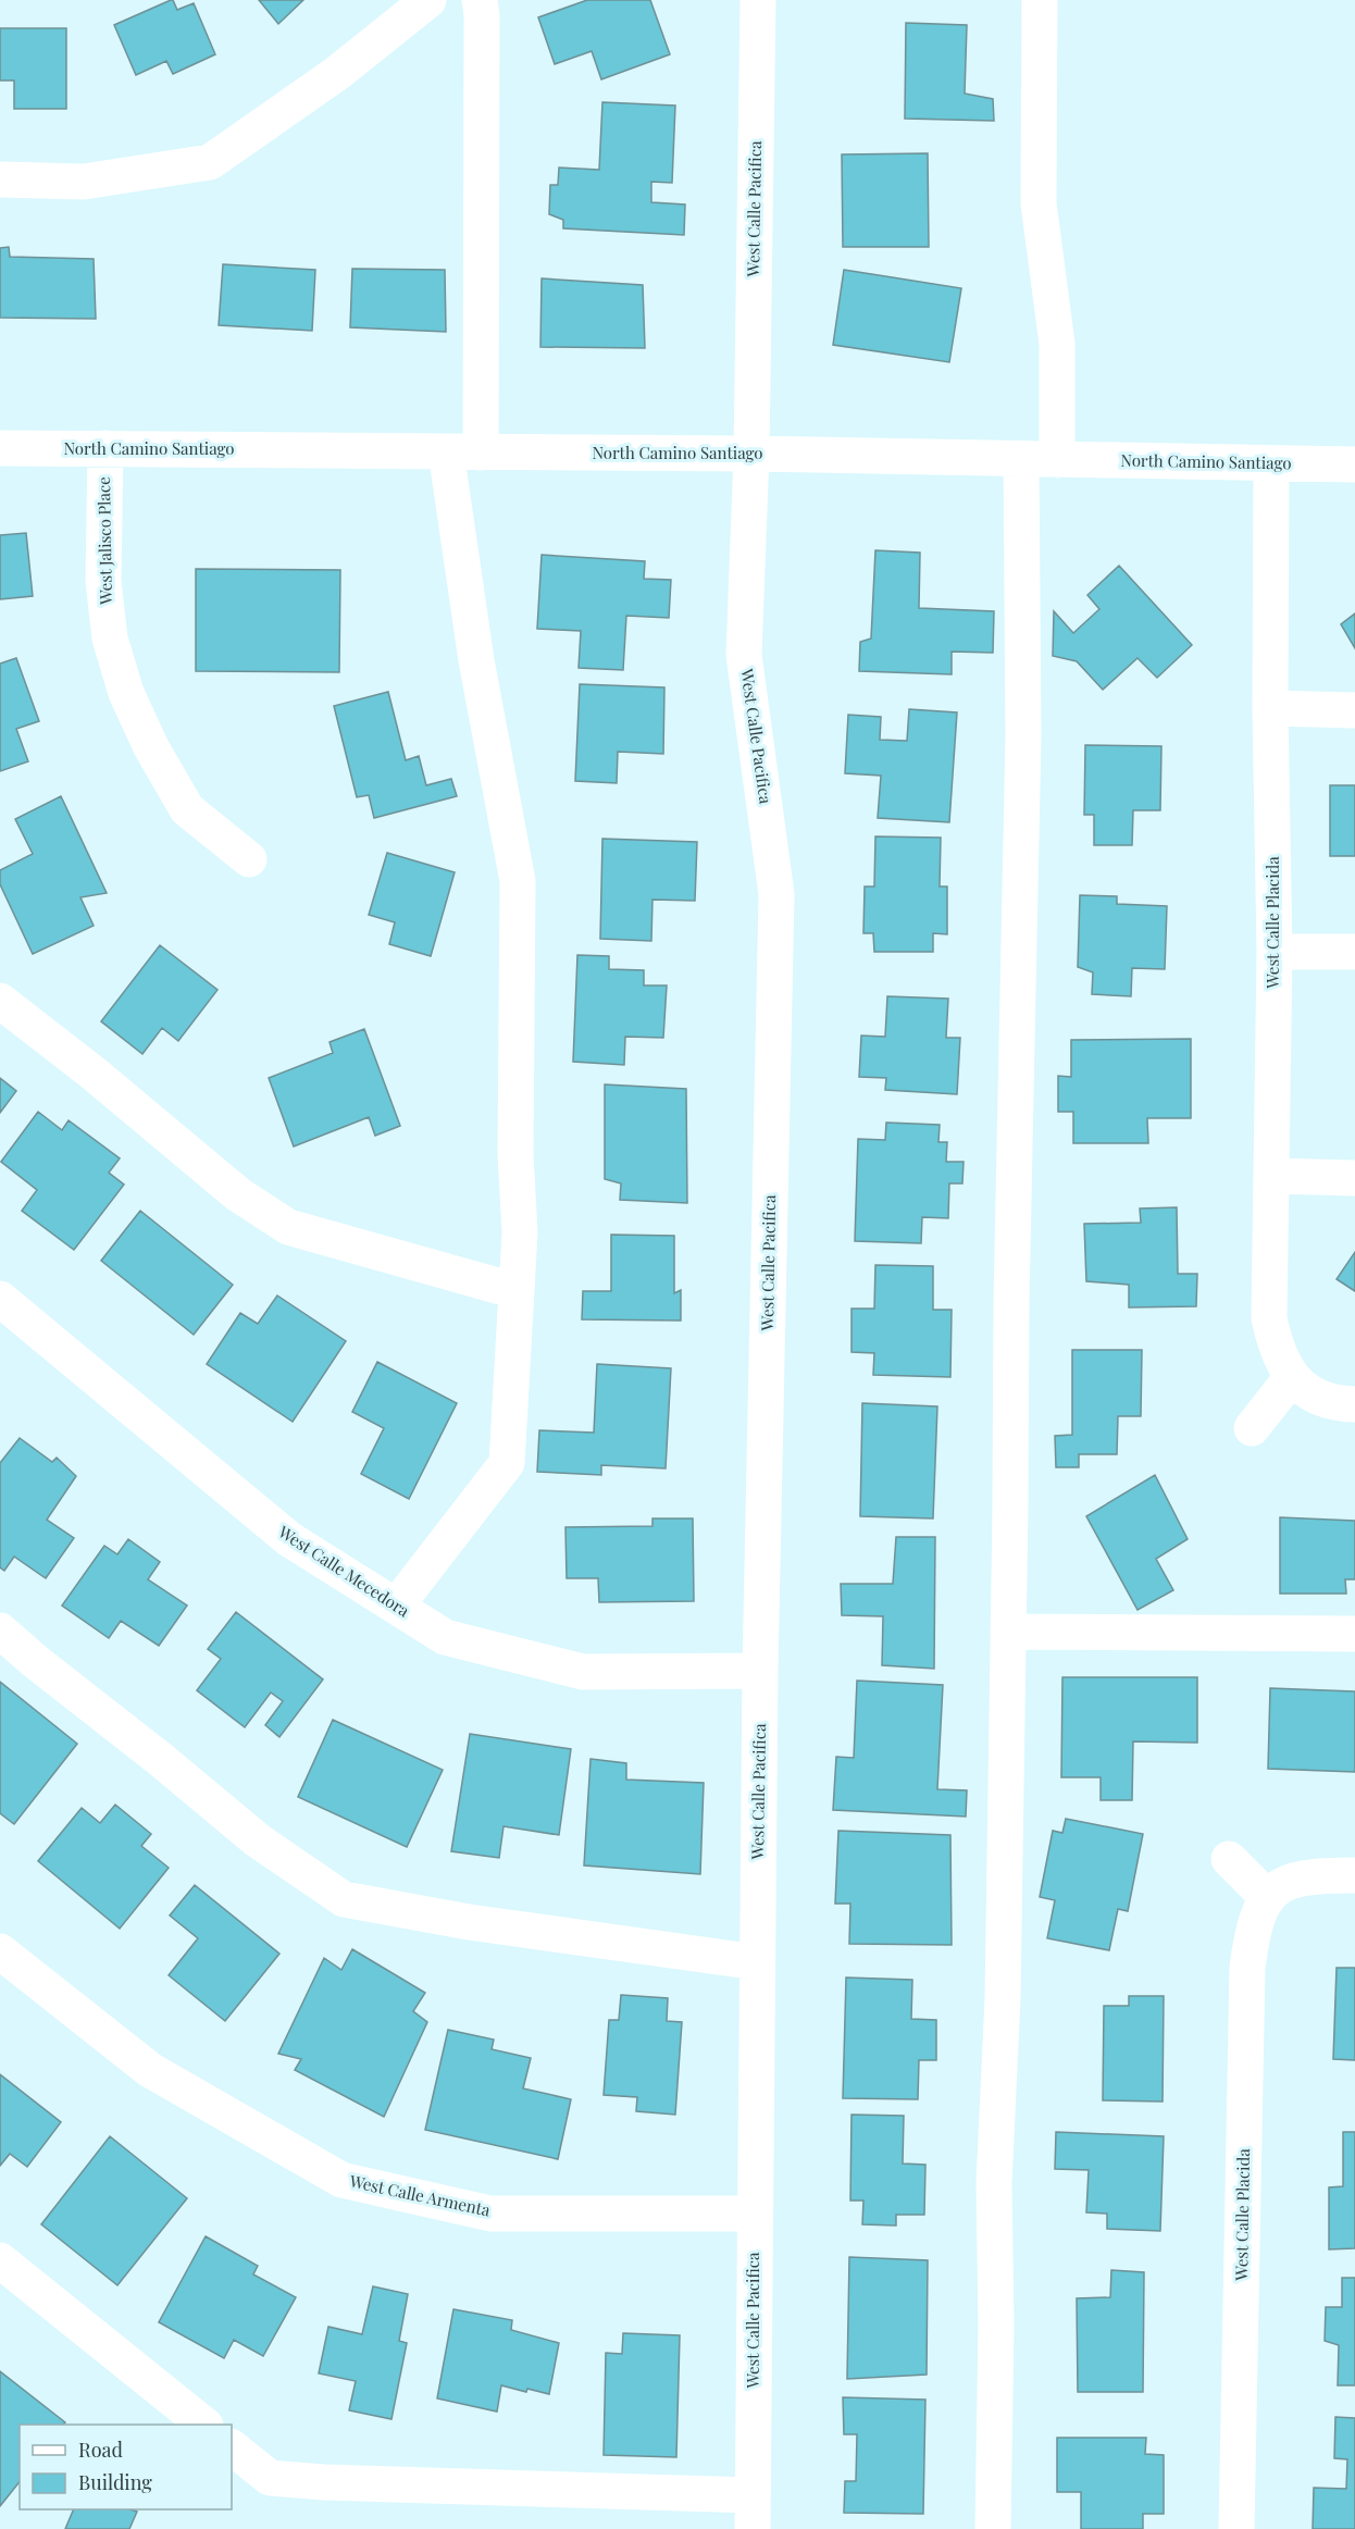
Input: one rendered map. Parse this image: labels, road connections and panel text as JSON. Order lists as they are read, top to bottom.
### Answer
{
  "streets": {
    "street": [
      "West Calle Pacifica",
      "North Camino Santiago",
      "West Jalisco Place",
      "West Calle Placida",
      "West Calle Mecedora",
      "West Calle Armenta"
    ]
  },
  "crossings": [
    ["West Calle Pacifica", "North Camino Santiago"],
    ["West Calle Pacifica", "West Calle Mecedora"],
    ["West Calle Pacifica", "West Calle Armenta"],
    ["North Camino Santiago", "West Jalisco Place"],
    ["North Camino Santiago", "West Calle Placida"]
  ],
  "legend": ["Road", "Building"]
}
